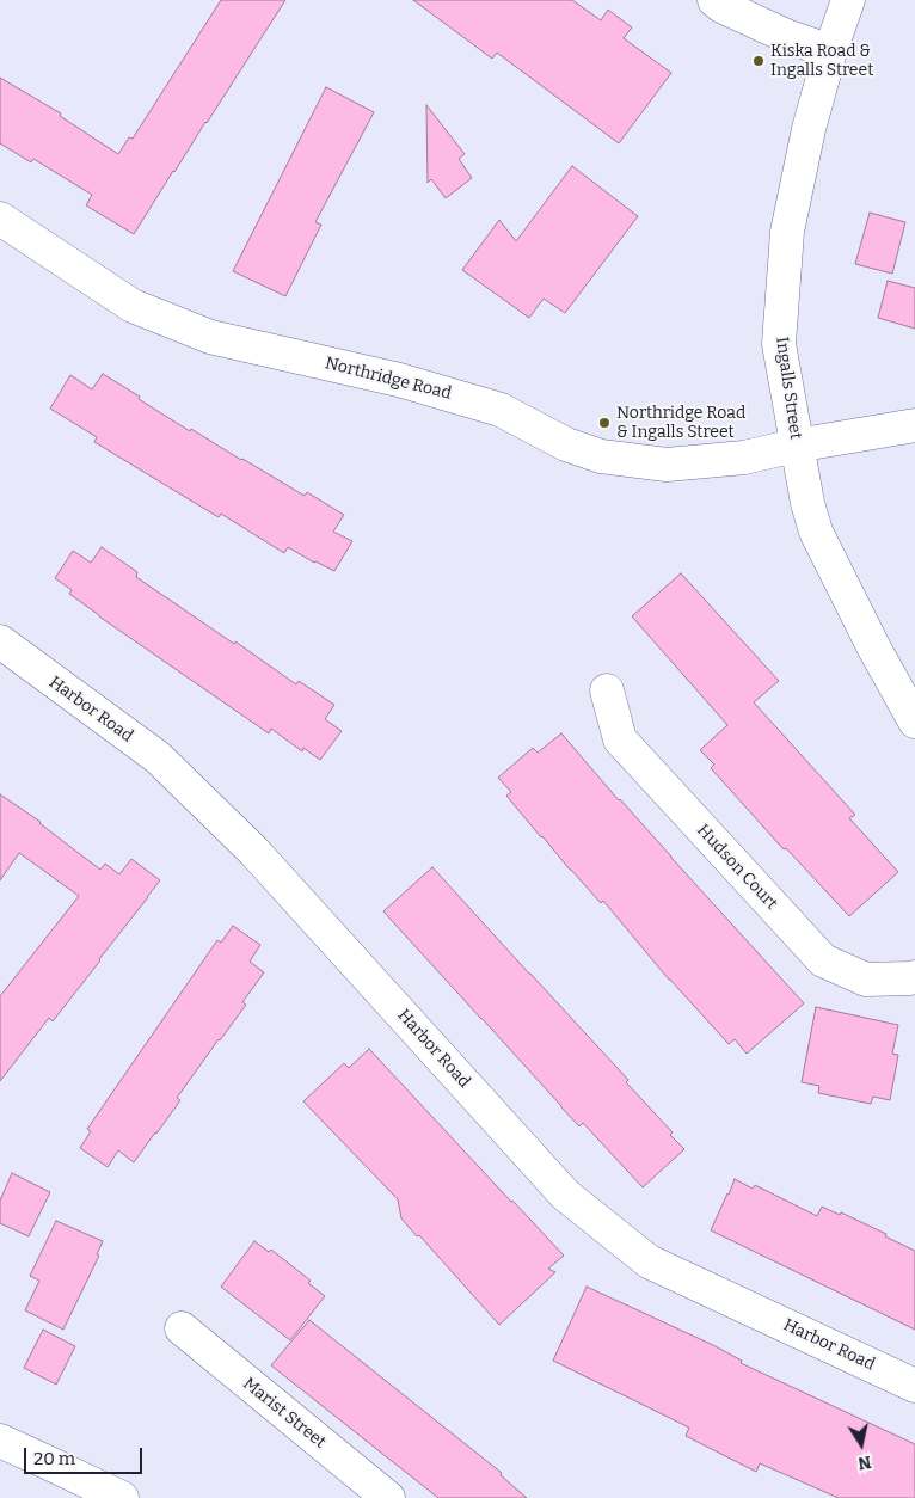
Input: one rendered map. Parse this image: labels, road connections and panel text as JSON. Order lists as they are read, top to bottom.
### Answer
{
  "streets": {
    "street": [
      "Northridge Road",
      "Ingalls Street",
      "Harbor Road",
      "Hudson Court",
      "Marist Street"
    ]
  },
  "crossings": [
    ["Northridge Road", "Ingalls Street"]
  ],
  "places": ["Kiska Road & Ingalls Street", "Northridge Road & Ingalls Street"],
  "scale_bar": "20 m",
  "north": "bottom"
}
